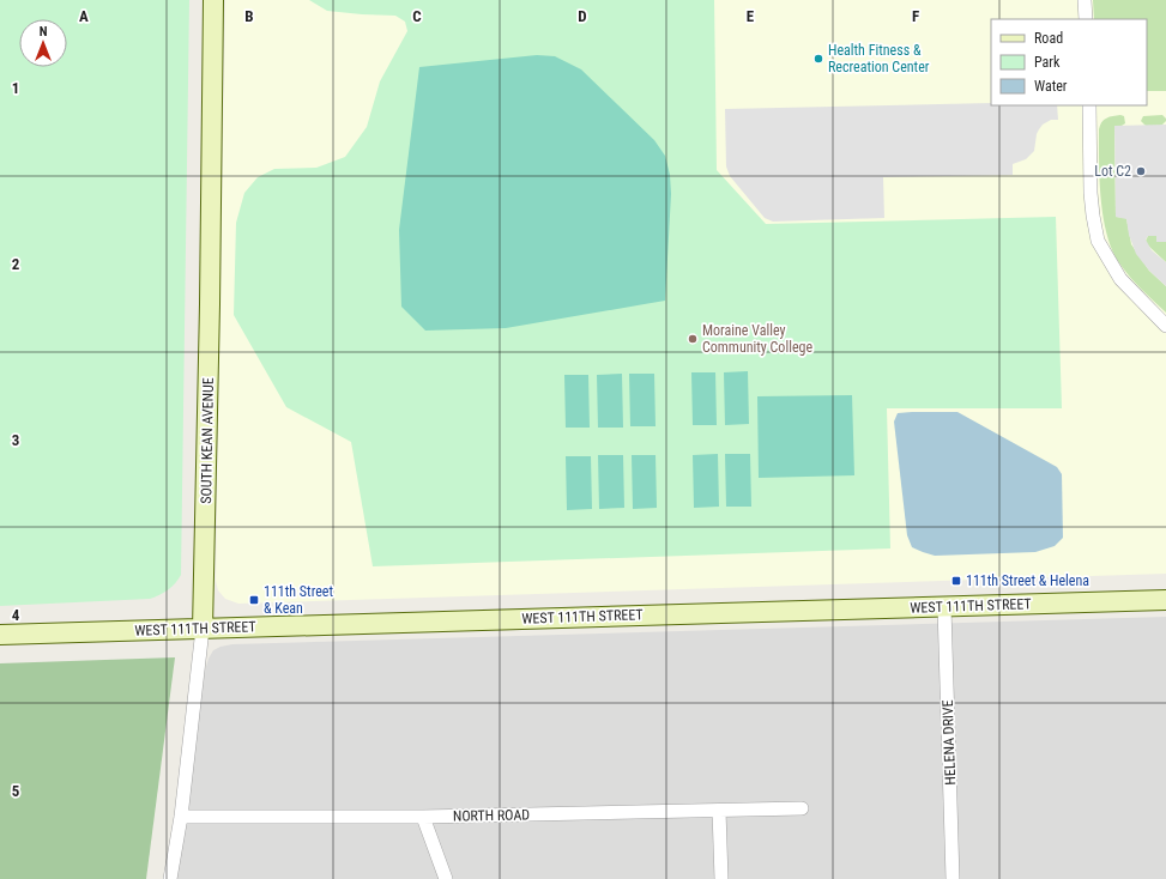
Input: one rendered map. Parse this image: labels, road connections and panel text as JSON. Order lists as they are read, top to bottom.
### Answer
{
  "streets": {
    "main road": ["SOUTH KEAN AVENUE", "WEST 111TH STREET"],
    "street": ["HELENA DRIVE", "NORTH ROAD"]
  },
  "crossings": [
    ["SOUTH KEAN AVENUE", "WEST 111TH STREET"],
    ["SOUTH KEAN AVENUE", "NORTH ROAD"],
    ["WEST 111TH STREET", "HELENA DRIVE"]
  ],
  "places": {
    "other": ["Health Fitness & Recreation Center", "Lot C2", "Moraine Valley Community College"],
    "transit": ["111th Street & Helena", "111th Street & Kean"]
  },
  "legend": ["Road", "Park", "Water"],
  "north": "top",
  "grid": {
    "columns": [
      "A",
      "B",
      "C",
      "D",
      "E",
      "F"
    ],
    "rows": [
      "1",
      "2",
      "3",
      "4",
      "5"
    ]
  }
}
